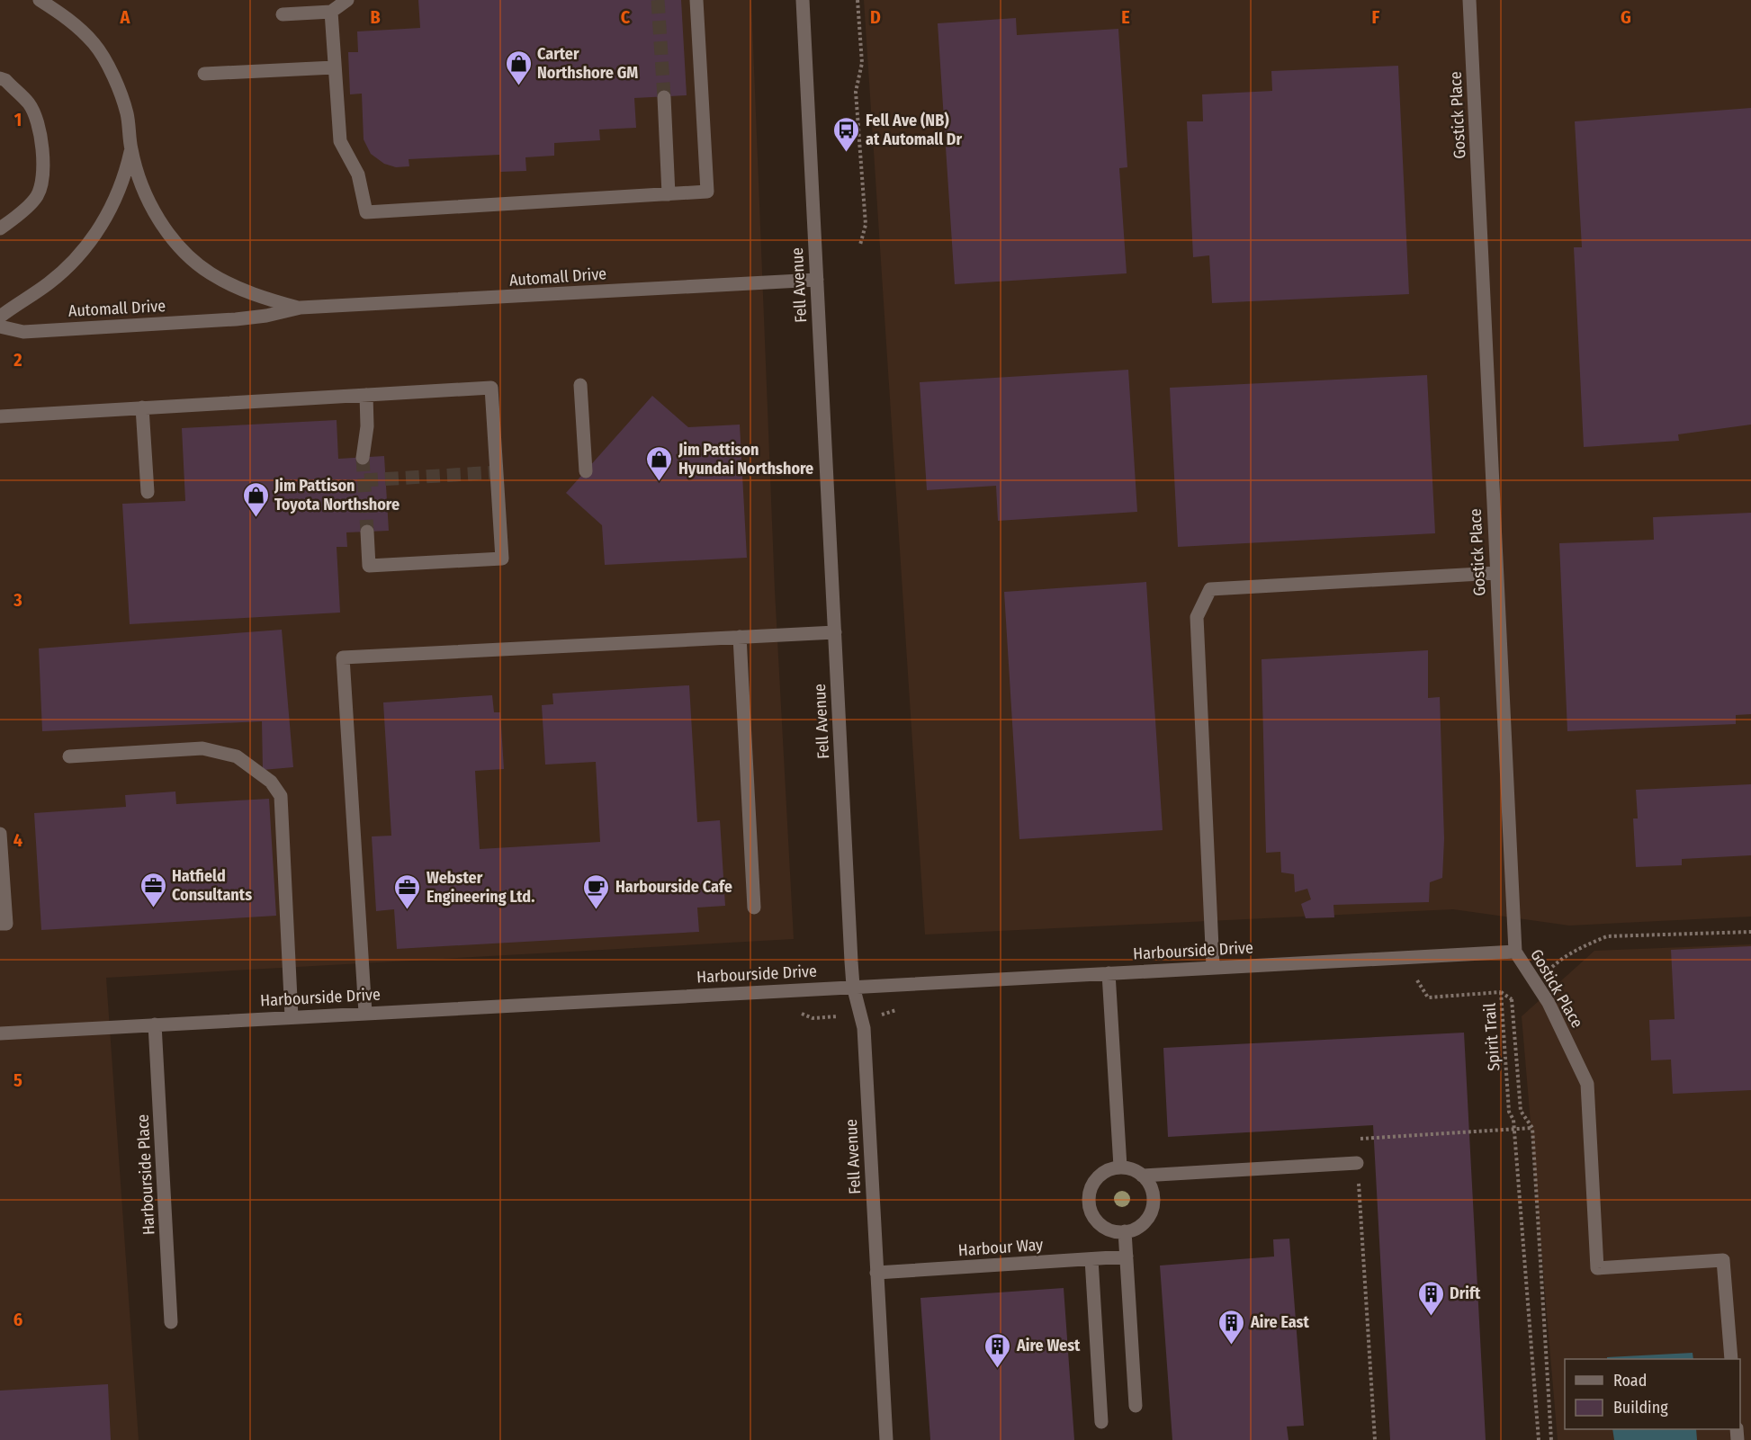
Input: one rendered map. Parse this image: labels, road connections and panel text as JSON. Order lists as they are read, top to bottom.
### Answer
{
  "streets": {
    "street": [
      "Gostick Place",
      "Automall Drive",
      "Fell Avenue",
      "Harbourside Drive",
      "Harbourside Place",
      "Harbour Way"
    ],
    "path": ["Spirit Trail"]
  },
  "crossings": [
    ["Gostick Place", "Harbourside Drive"],
    ["Automall Drive", "Fell Avenue"],
    ["Fell Avenue", "Harbourside Drive"],
    ["Fell Avenue", "Harbour Way"],
    ["Harbourside Drive", "Harbourside Place"]
  ],
  "places": {
    "shop": ["Carter Northshore GM", "Jim Pattison Hyundai Northshore", "Jim Pattison Toyota Northshore"],
    "bus stop": ["Fell Ave (NB) at Automall Dr"],
    "office": ["Hatfield Consultants", "Webster Engineering Ltd."],
    "cafe": ["Harbourside Cafe"],
    "building": ["Drift", "Aire East", "Aire West"]
  },
  "legend": ["Road", "Building"],
  "grid": {
    "columns": [
      "A",
      "B",
      "C",
      "D",
      "E",
      "F",
      "G"
    ],
    "rows": [
      "1",
      "2",
      "3",
      "4",
      "5",
      "6"
    ]
  }
}
